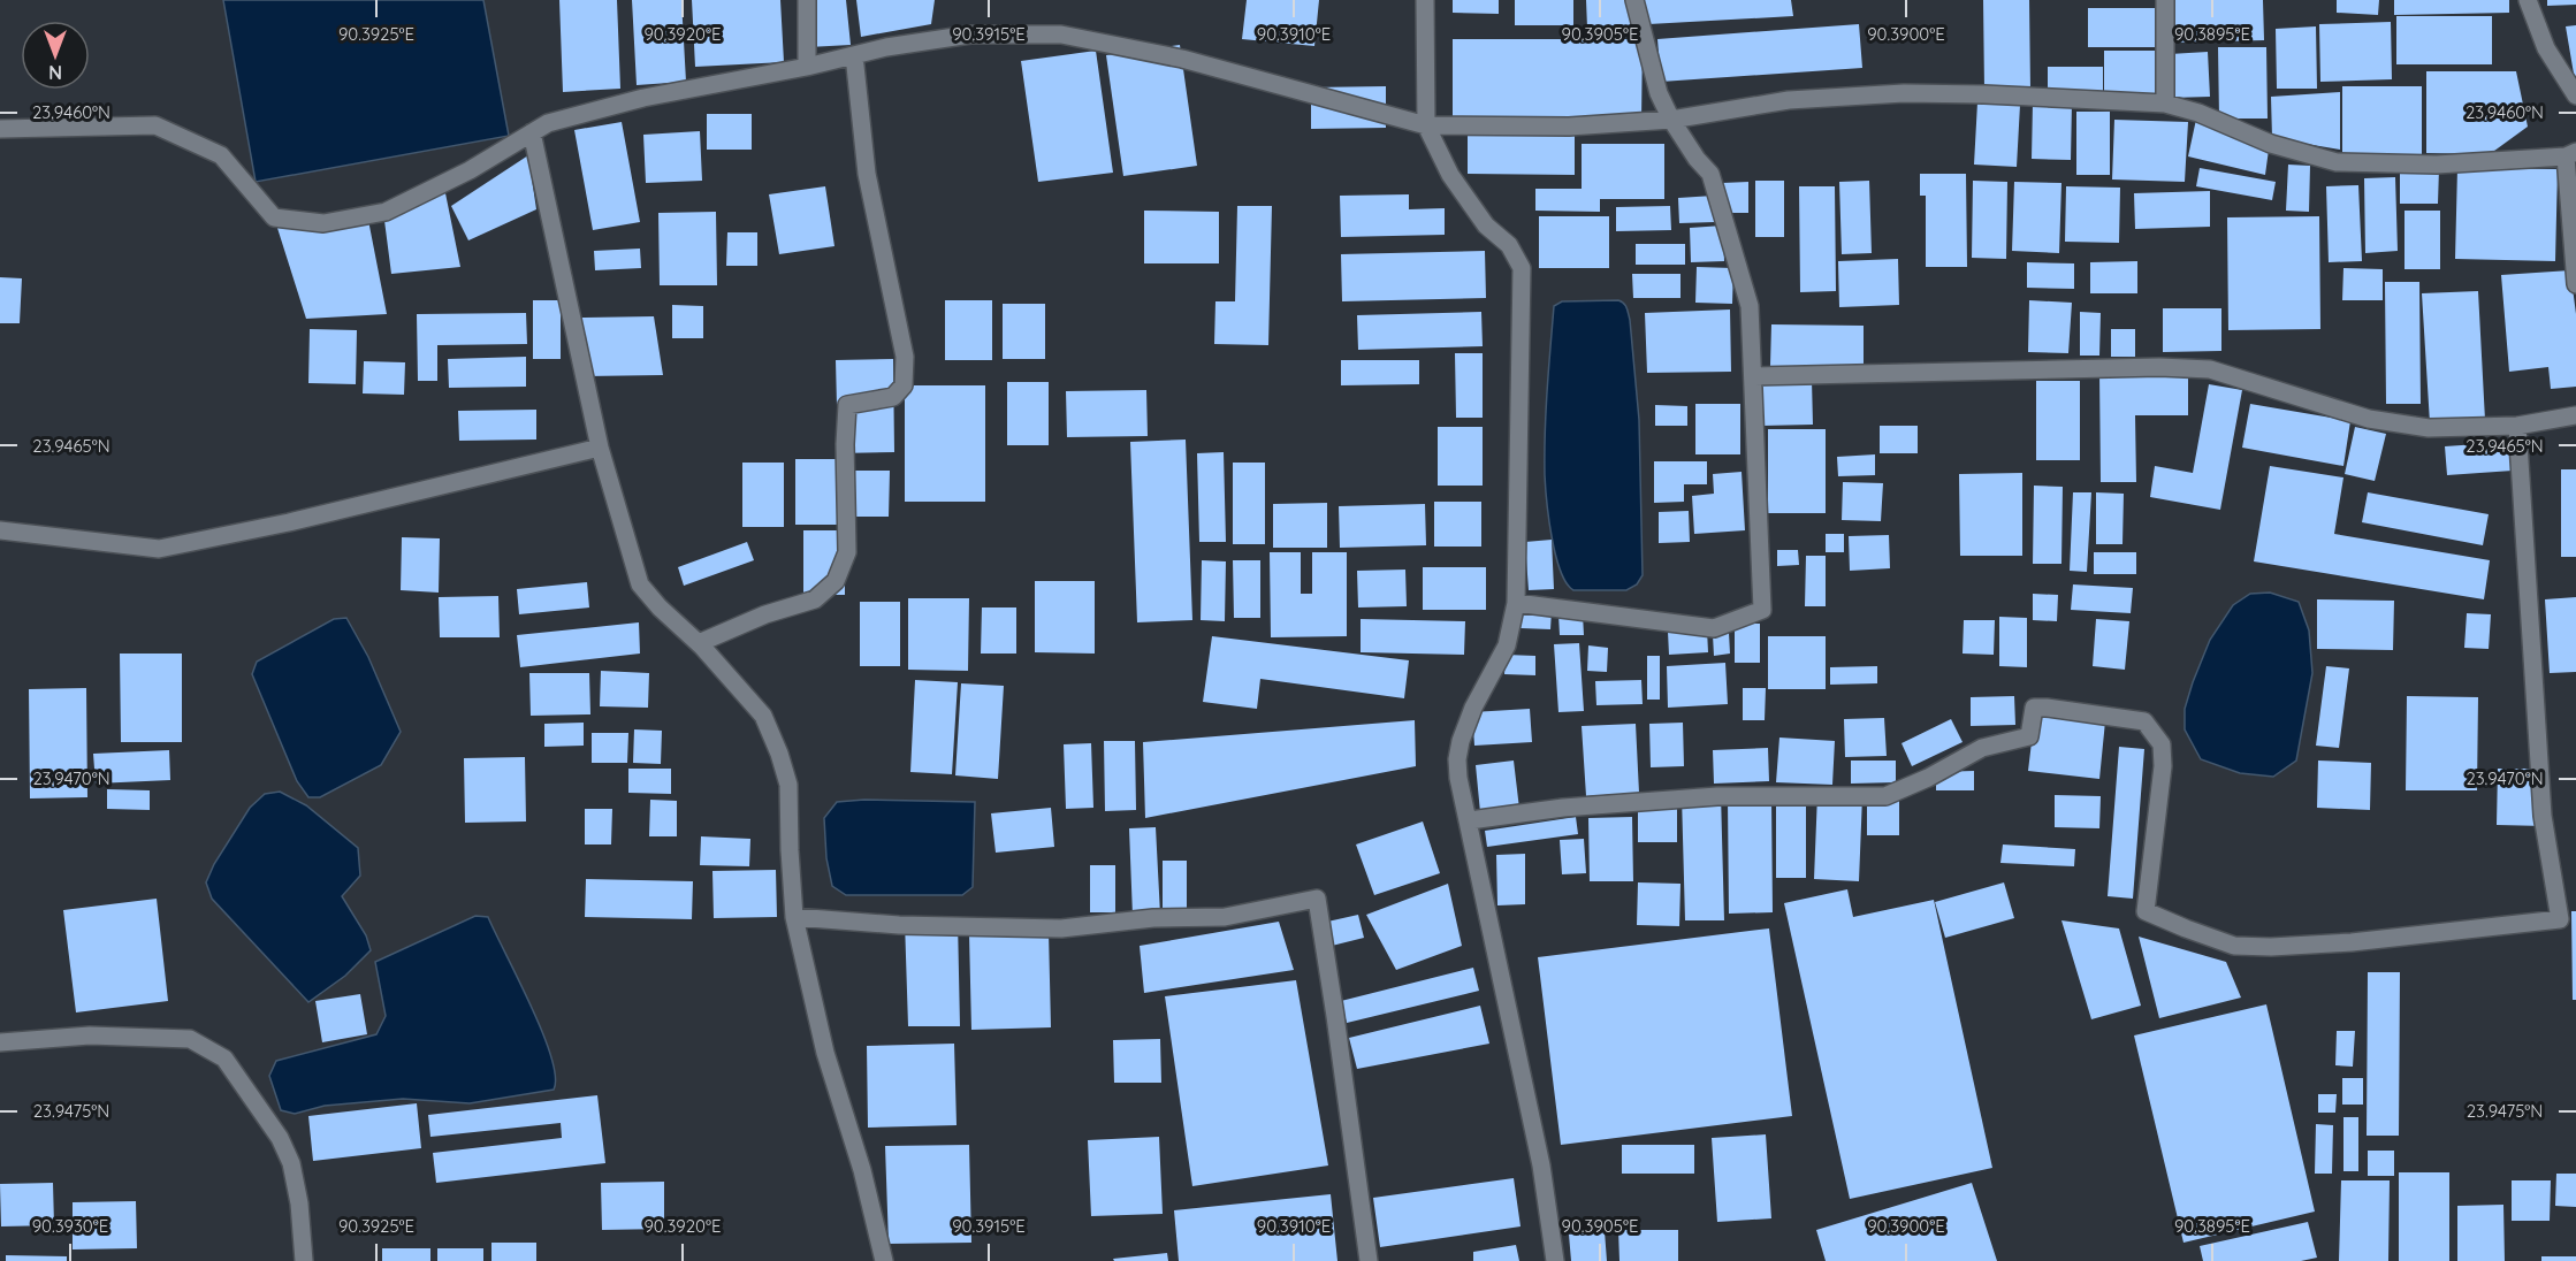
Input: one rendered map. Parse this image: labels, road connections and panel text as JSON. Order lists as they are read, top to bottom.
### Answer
{
  "north": "bottom",
  "coordinates": [
    "90.3925°E",
    "90.3920°E",
    "90.3915°E",
    "90.3910°E",
    "90.3905°E",
    "90.3900°E",
    "90.3895°E",
    "23.9460°N",
    "23.9465°N",
    "23.9470°N",
    "23.9475°N",
    "90.3930°E"
  ]
}
